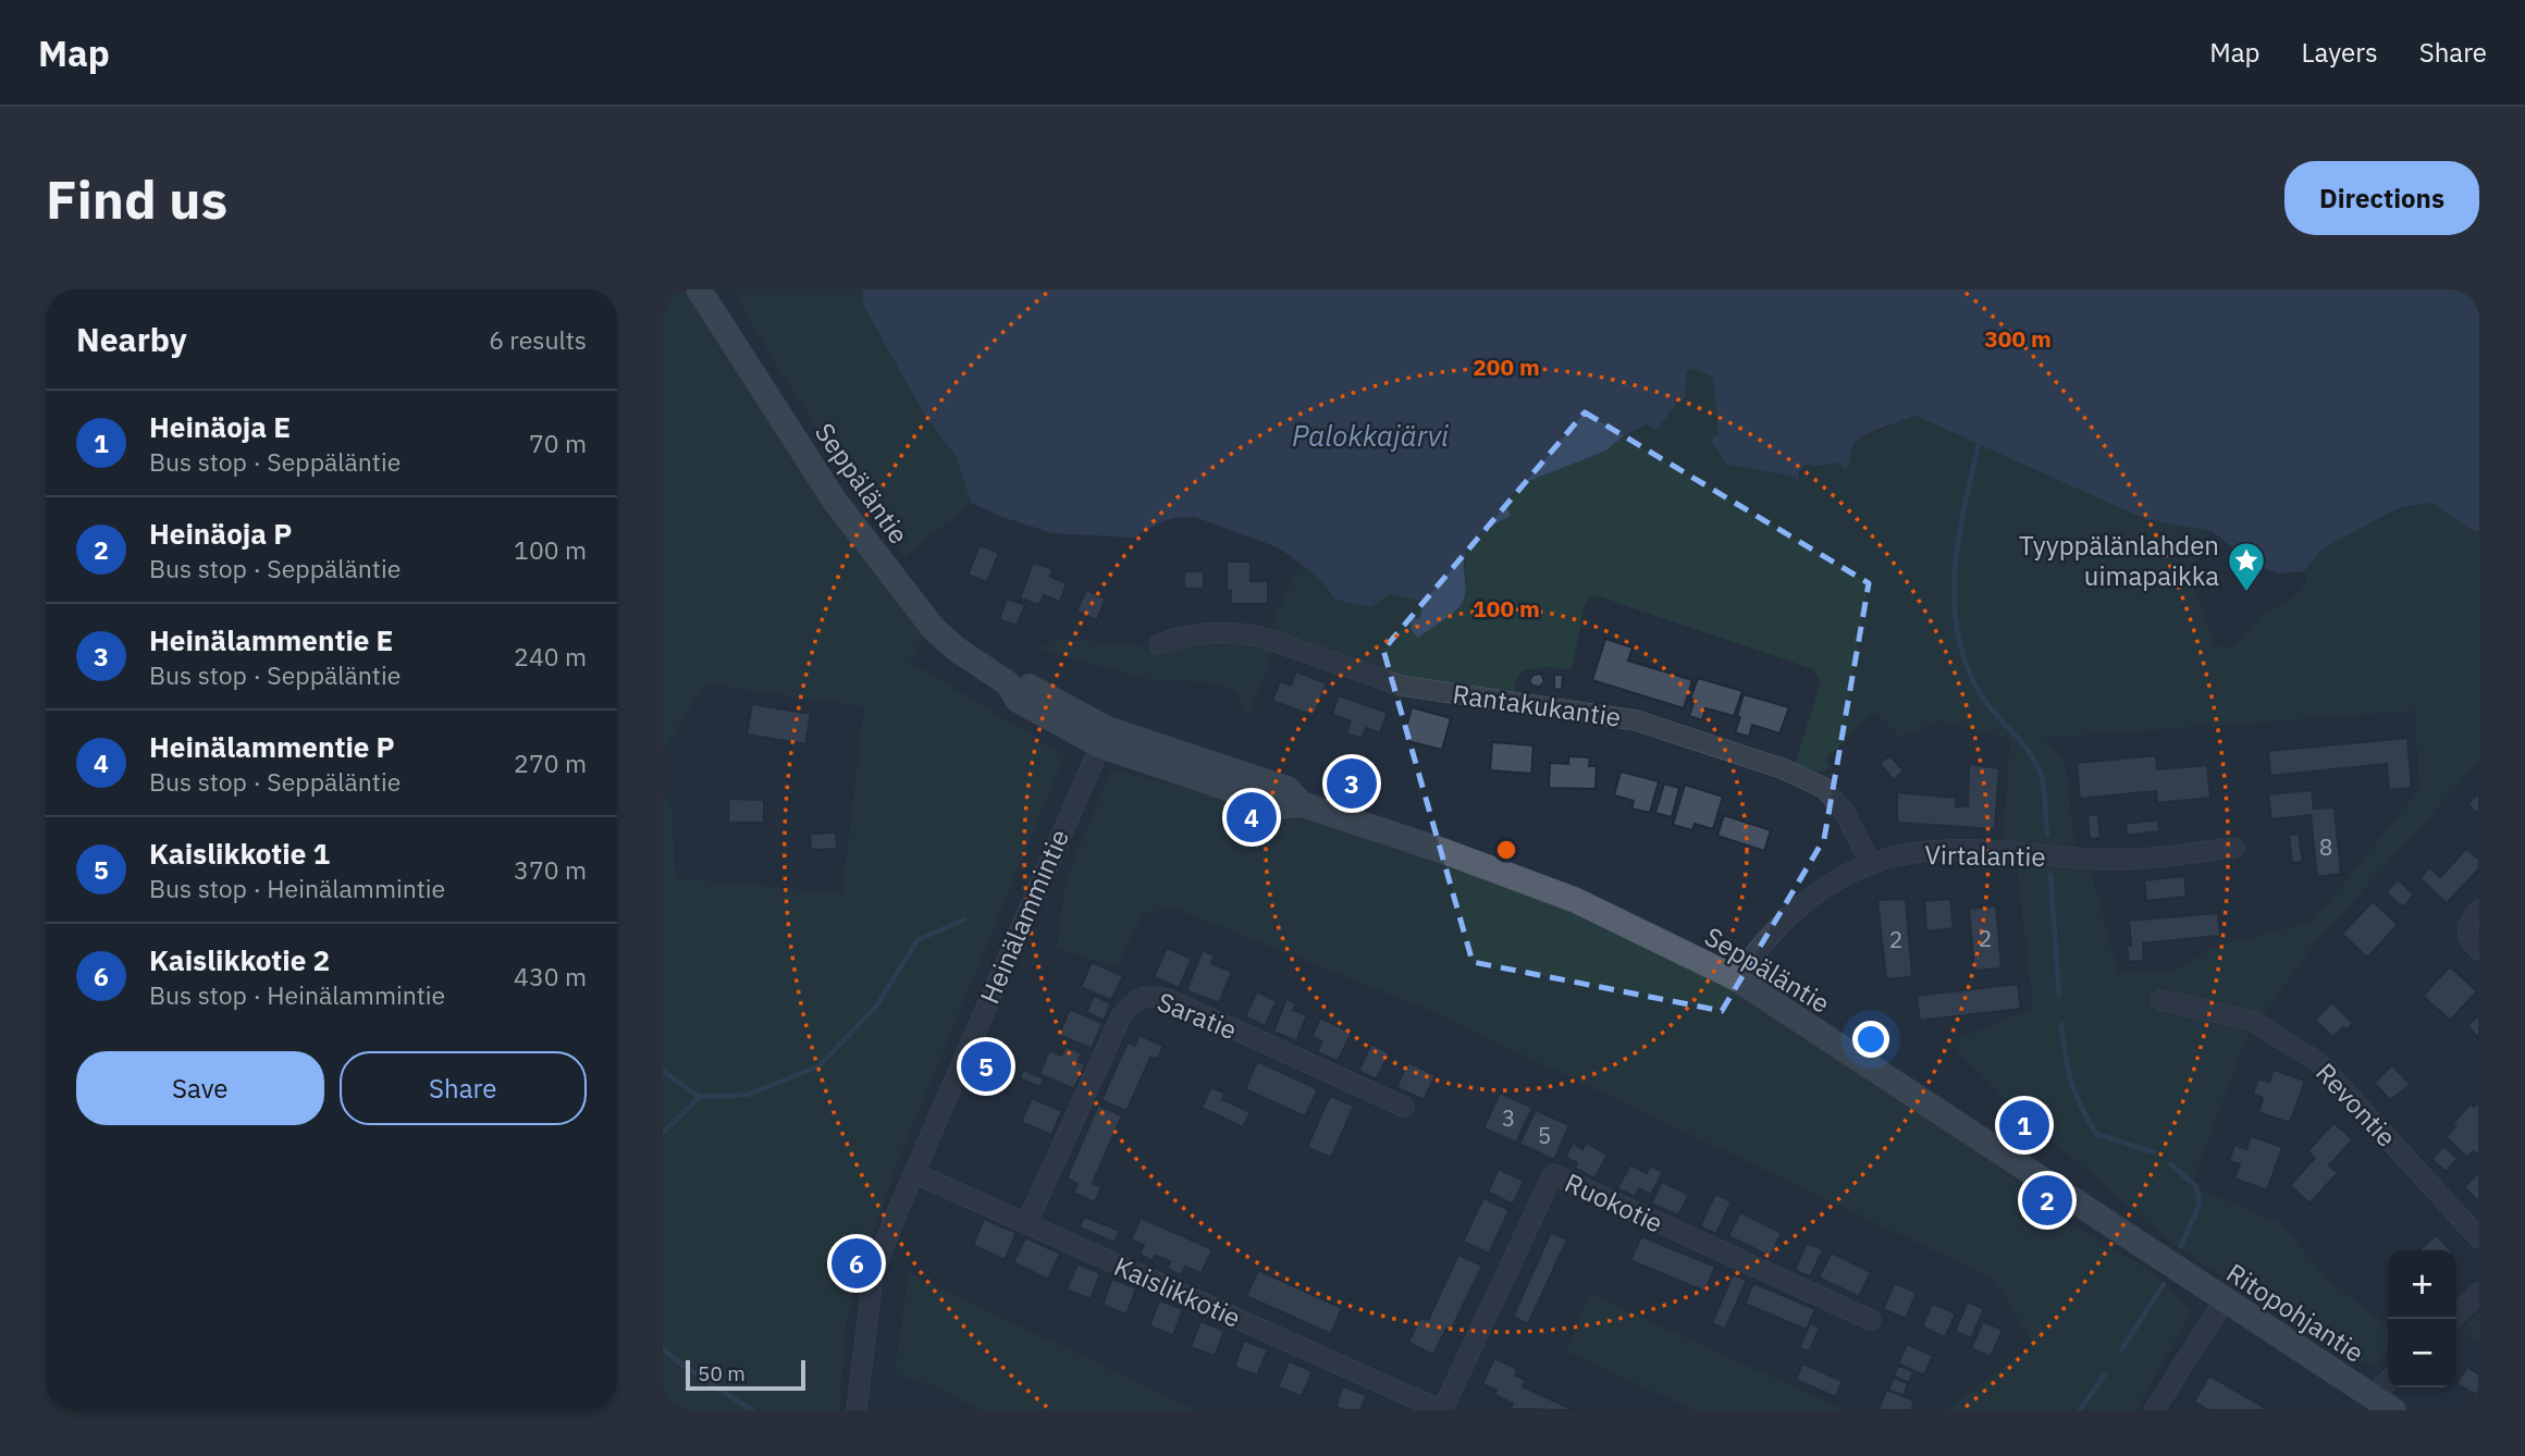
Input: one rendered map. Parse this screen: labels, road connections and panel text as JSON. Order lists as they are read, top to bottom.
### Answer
{
  "streets": {
    "main road": ["Seppäläntie", "Ritopohjantie"],
    "street": [
      "Rantakukantie",
      "Virtalantie",
      "Heinälammintie",
      "Saratie",
      "Revontie",
      "Ruokotie",
      "Kaislikkotie"
    ]
  },
  "crossings": [
    ["Seppäläntie", "Virtalantie"],
    ["Seppäläntie", "Heinälammintie"],
    ["Seppäläntie", "Ritopohjantie"],
    ["Rantakukantie", "Virtalantie"],
    ["Heinälammintie", "Kaislikkotie"],
    ["Saratie", "Kaislikkotie"],
    ["Ruokotie", "Kaislikkotie"]
  ],
  "water": ["Palokkajärvi"],
  "places": {
    "place": ["Tyyppälänlahden uimapaikka"]
  },
  "house_numbers": [
    "8",
    "2",
    "2",
    "3",
    "5"
  ],
  "scale_bar": "50 m",
  "page": {
    "header": "Map",
    "nav": ["Map", "Layers", "Share"],
    "buttons": [
      "Directions",
      ["Save", "Share"]
    ],
    "title": "Find us",
    "heading": ["Nearby", "6 results"],
    "list": [
      {
        "mark": "1",
        "name": "Heinäoja E",
        "note": "Bus stop · Seppäläntie",
        "value": "70 m"
      },
      {
        "mark": "2",
        "name": "Heinäoja P",
        "note": "Bus stop · Seppäläntie",
        "value": "100 m"
      },
      {
        "mark": "3",
        "name": "Heinälammentie E",
        "note": "Bus stop · Seppäläntie",
        "value": "240 m"
      },
      {
        "mark": "4",
        "name": "Heinälammentie P",
        "note": "Bus stop · Seppäläntie",
        "value": "270 m"
      },
      {
        "mark": "5",
        "name": "Kaislikkotie 1",
        "note": "Bus stop · Heinälammintie",
        "value": "370 m"
      },
      {
        "mark": "6",
        "name": "Kaislikkotie 2",
        "note": "Bus stop · Heinälammintie",
        "value": "430 m"
      }
    ],
    "pins": [
      "3",
      "4",
      "5",
      "1",
      "2",
      "6"
    ],
    "map_buttons": ["+", "−"],
    "scale": "50 m"
  },
  "rings": ["300 m", "200 m", "100 m"]
}
